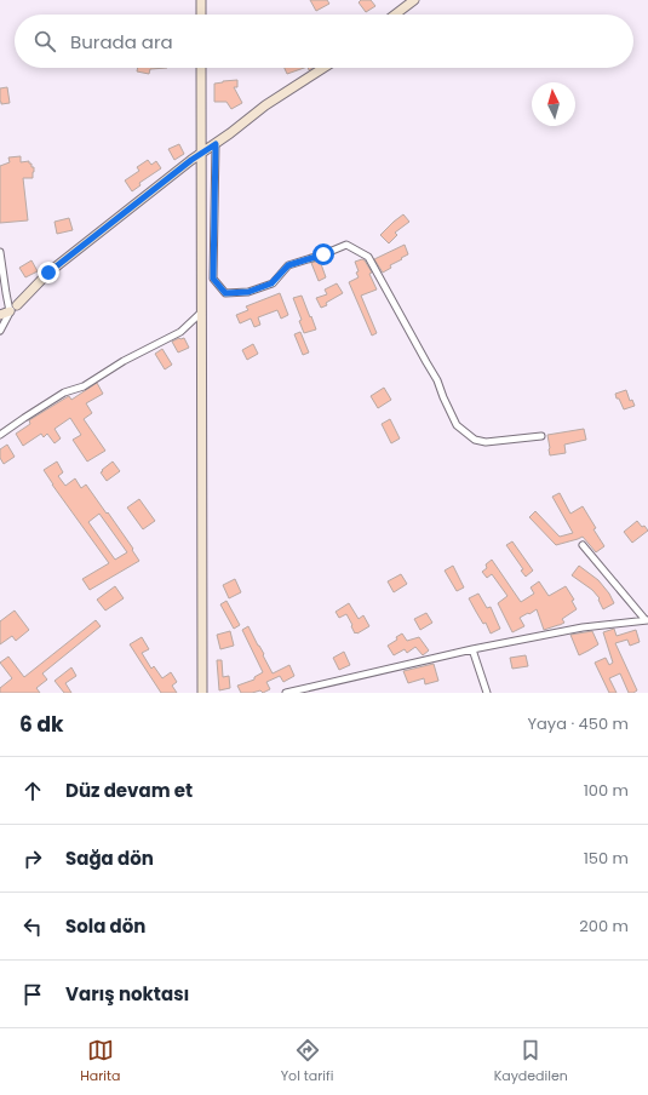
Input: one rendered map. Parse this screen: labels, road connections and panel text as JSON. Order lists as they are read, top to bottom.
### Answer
{
  "north": "top",
  "page": {
    "search": "Burada ara",
    "heading": ["6 dk", "Yaya · 450 m"],
    "list": [
      ["Düz devam et", "100 m"],
      ["Sağa dön", "150 m"],
      ["Sola dön", "200 m"],
      "Varış noktası"
    ],
    "nav": ["Harita", "Yol tarifi", "Kaydedilen"]
  }
}
